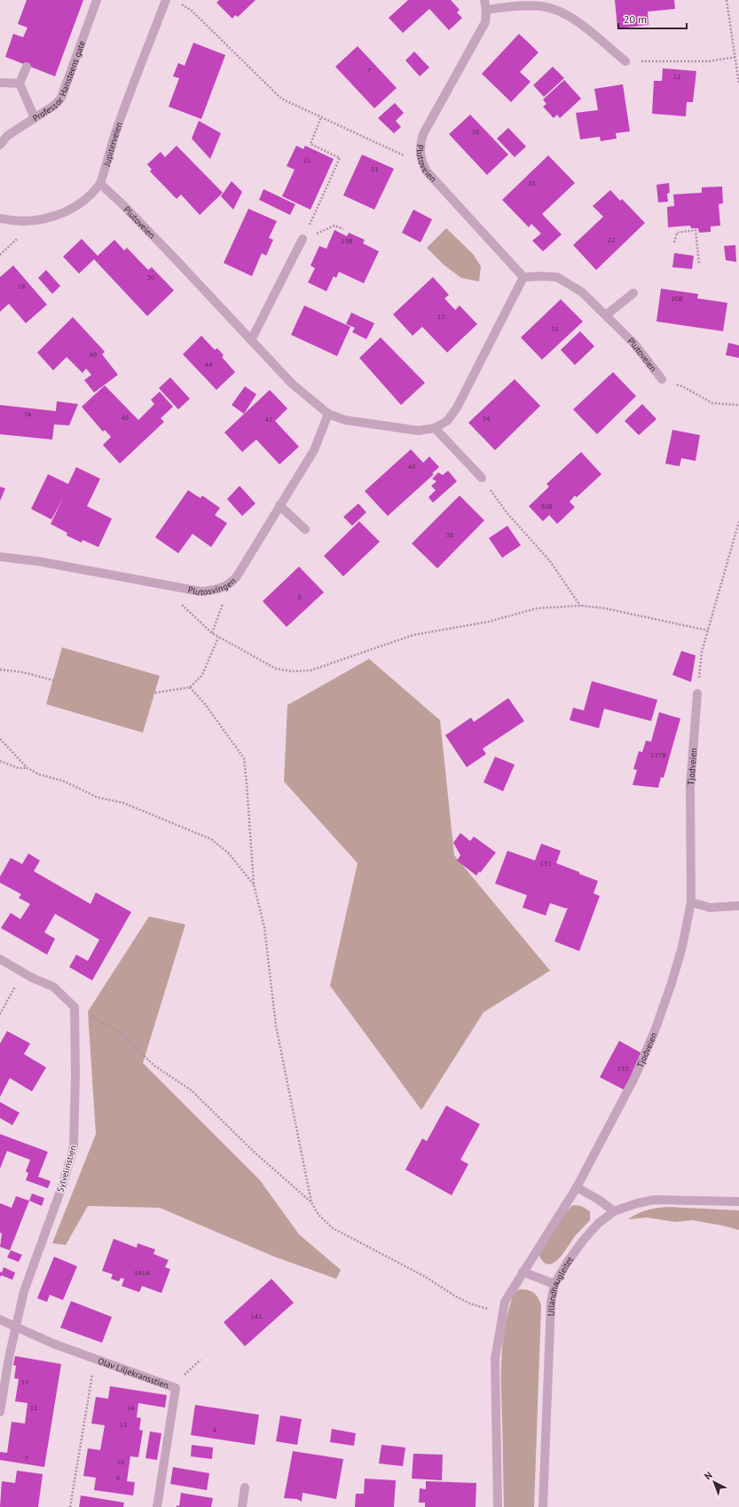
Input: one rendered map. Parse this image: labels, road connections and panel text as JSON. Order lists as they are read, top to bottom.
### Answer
{
  "streets": {
    "street": [
      "Professor Hansteens gate",
      "Jupiterveien",
      "Plutoveien",
      "Plutosvingen",
      "Tjodveien",
      "Sylvelinstien",
      "Ullandhaugleitet",
      "Olav Liljekransstien"
    ]
  },
  "crossings": [
    ["Jupiterveien", "Plutoveien"],
    ["Plutoveien", "Plutosvingen"],
    ["Sylvelinstien", "Olav Liljekransstien"]
  ],
  "house_numbers": [
    "7",
    "12",
    "18",
    "21",
    "11",
    "20",
    "22",
    "19B",
    "50",
    "18",
    "26B",
    "13",
    "32",
    "48",
    "44",
    "7A",
    "46",
    "34",
    "42",
    "40",
    "36B",
    "38",
    "6",
    "127B",
    "131",
    "133",
    "141A",
    "141",
    "13",
    "11",
    "14",
    "12",
    "4",
    "7",
    "10",
    "8"
  ],
  "scale_bar": "20 m",
  "north": "top left"
}
